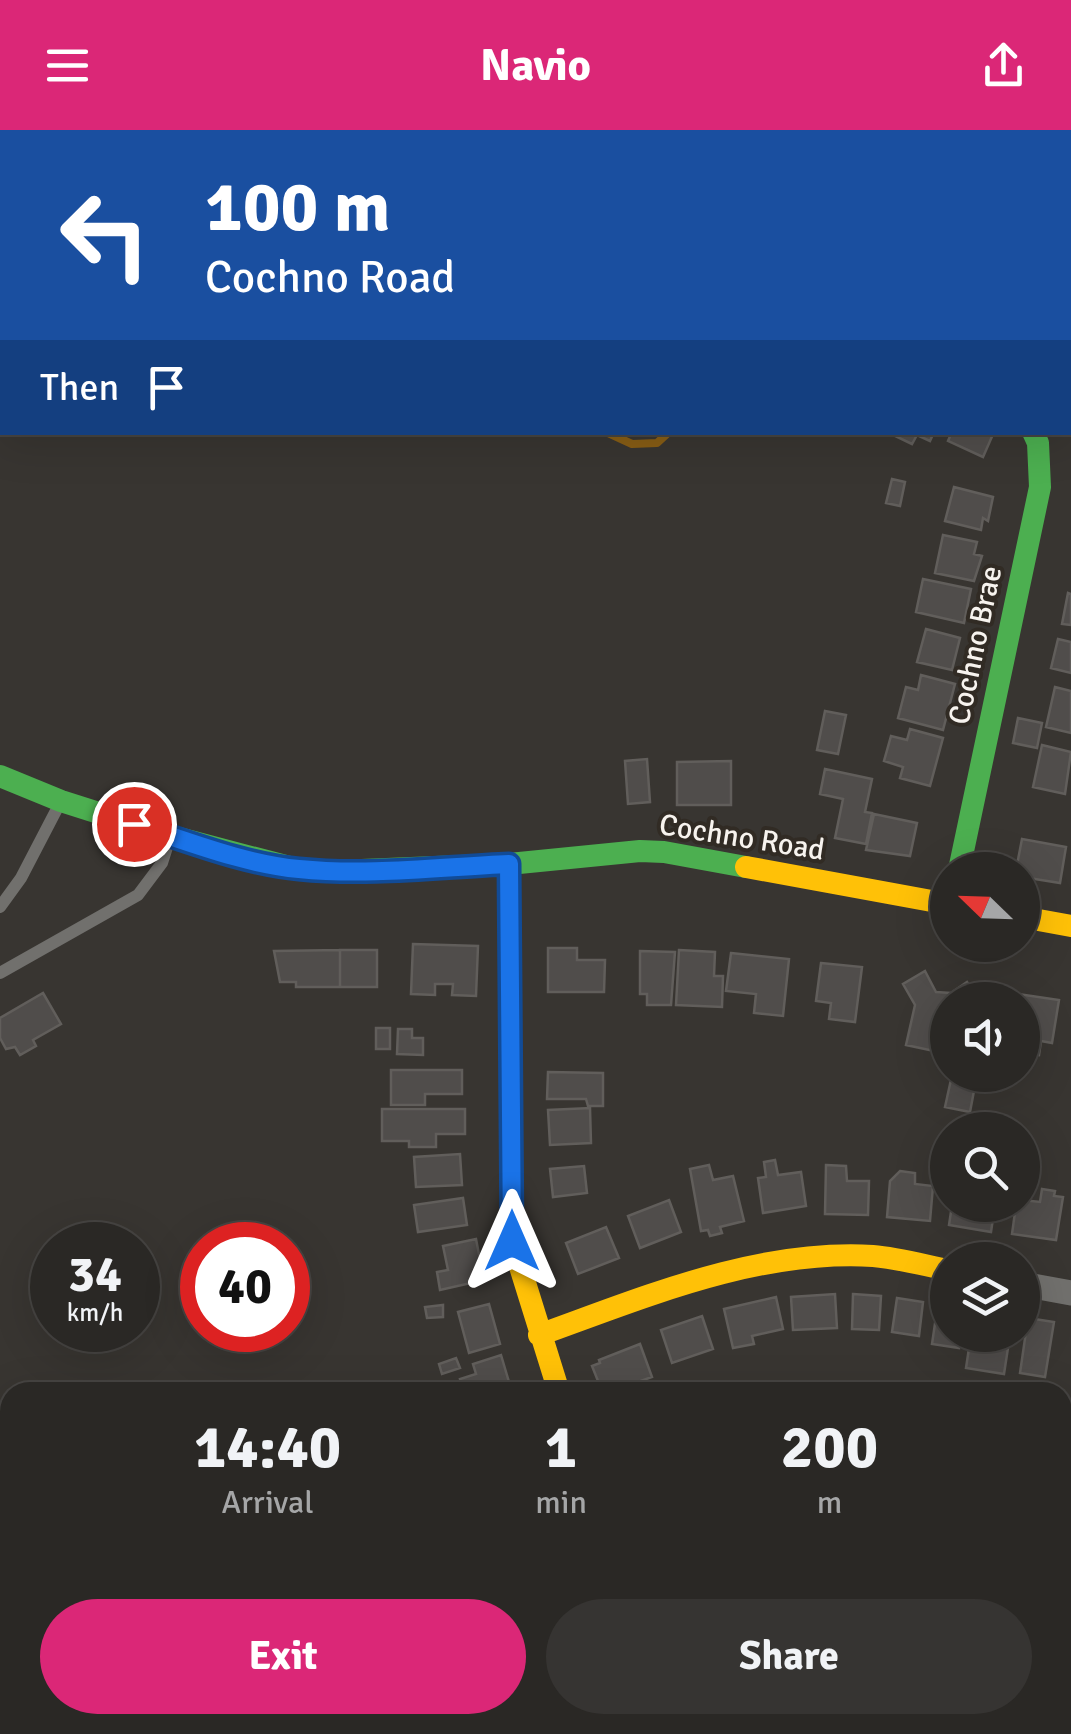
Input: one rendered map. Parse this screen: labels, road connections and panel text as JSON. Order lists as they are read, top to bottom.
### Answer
{
  "streets": {
    "street": ["Cochno Brae", "Cochno Road"]
  },
  "north": "top left",
  "page": {
    "header": "Navio",
    "turn": ["100 m", "Cochno Road"],
    "then": "Then",
    "speed": "34 km/h",
    "limit": "40",
    "eta": [
      "14:40",
      "Arrival",
      "1",
      "min",
      "200",
      "m"
    ],
    "buttons": ["Exit", "Share"]
  }
}
